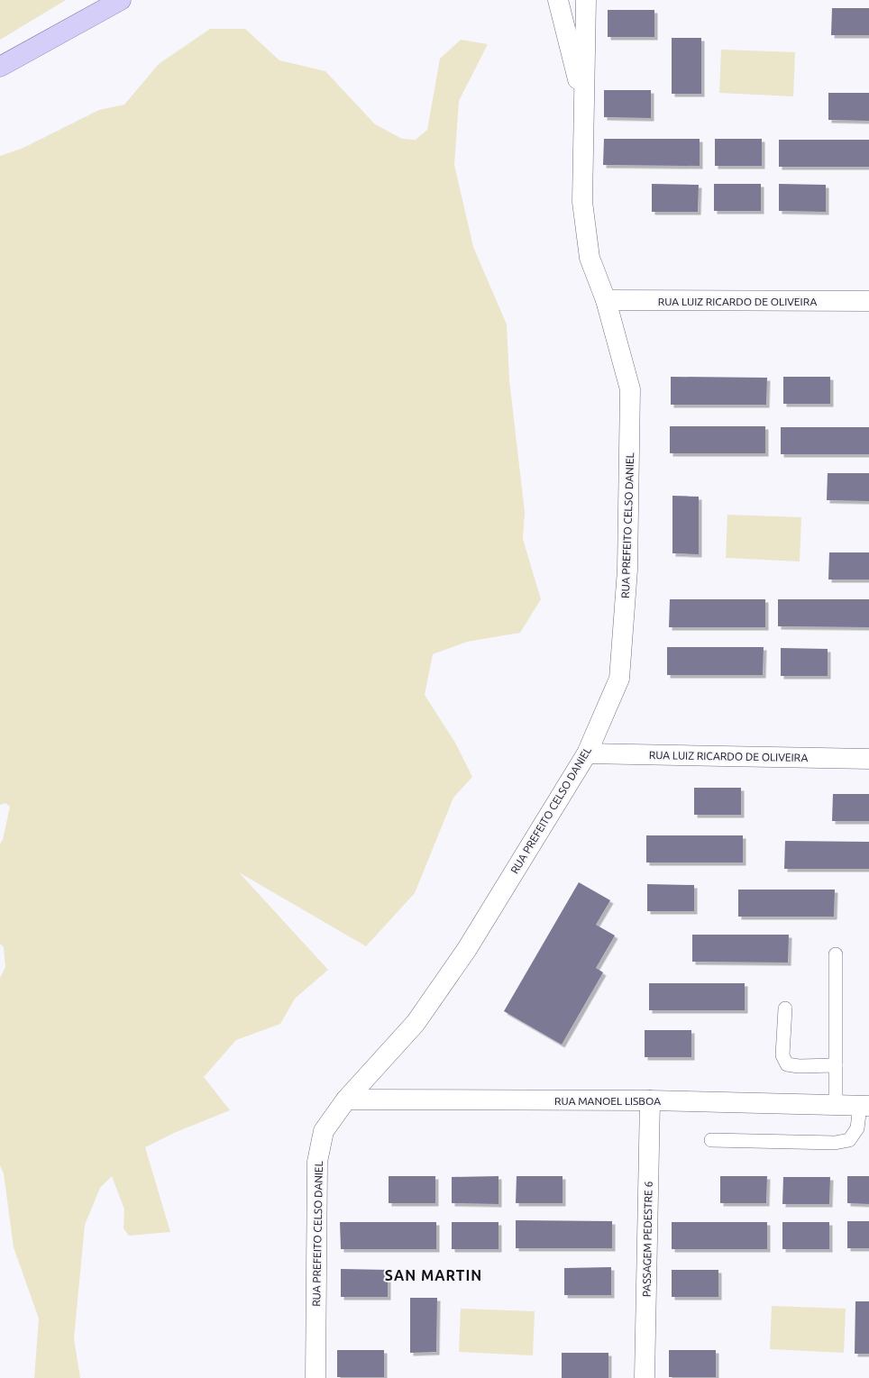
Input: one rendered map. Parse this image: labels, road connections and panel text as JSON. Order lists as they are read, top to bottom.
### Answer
{
  "streets": {
    "street": [
      "RUA LUIZ RICARDO DE OLIVEIRA",
      "RUA PREFEITO CELSO DANIEL",
      "RUA MANOEL LISBOA",
      "PASSAGEM PEDESTRE 6"
    ]
  },
  "crossings": [
    ["RUA LUIZ RICARDO DE OLIVEIRA", "RUA PREFEITO CELSO DANIEL"],
    ["RUA PREFEITO CELSO DANIEL", "RUA MANOEL LISBOA"],
    ["RUA MANOEL LISBOA", "PASSAGEM PEDESTRE 6"]
  ],
  "districts": ["SAN MARTIN"]
}
